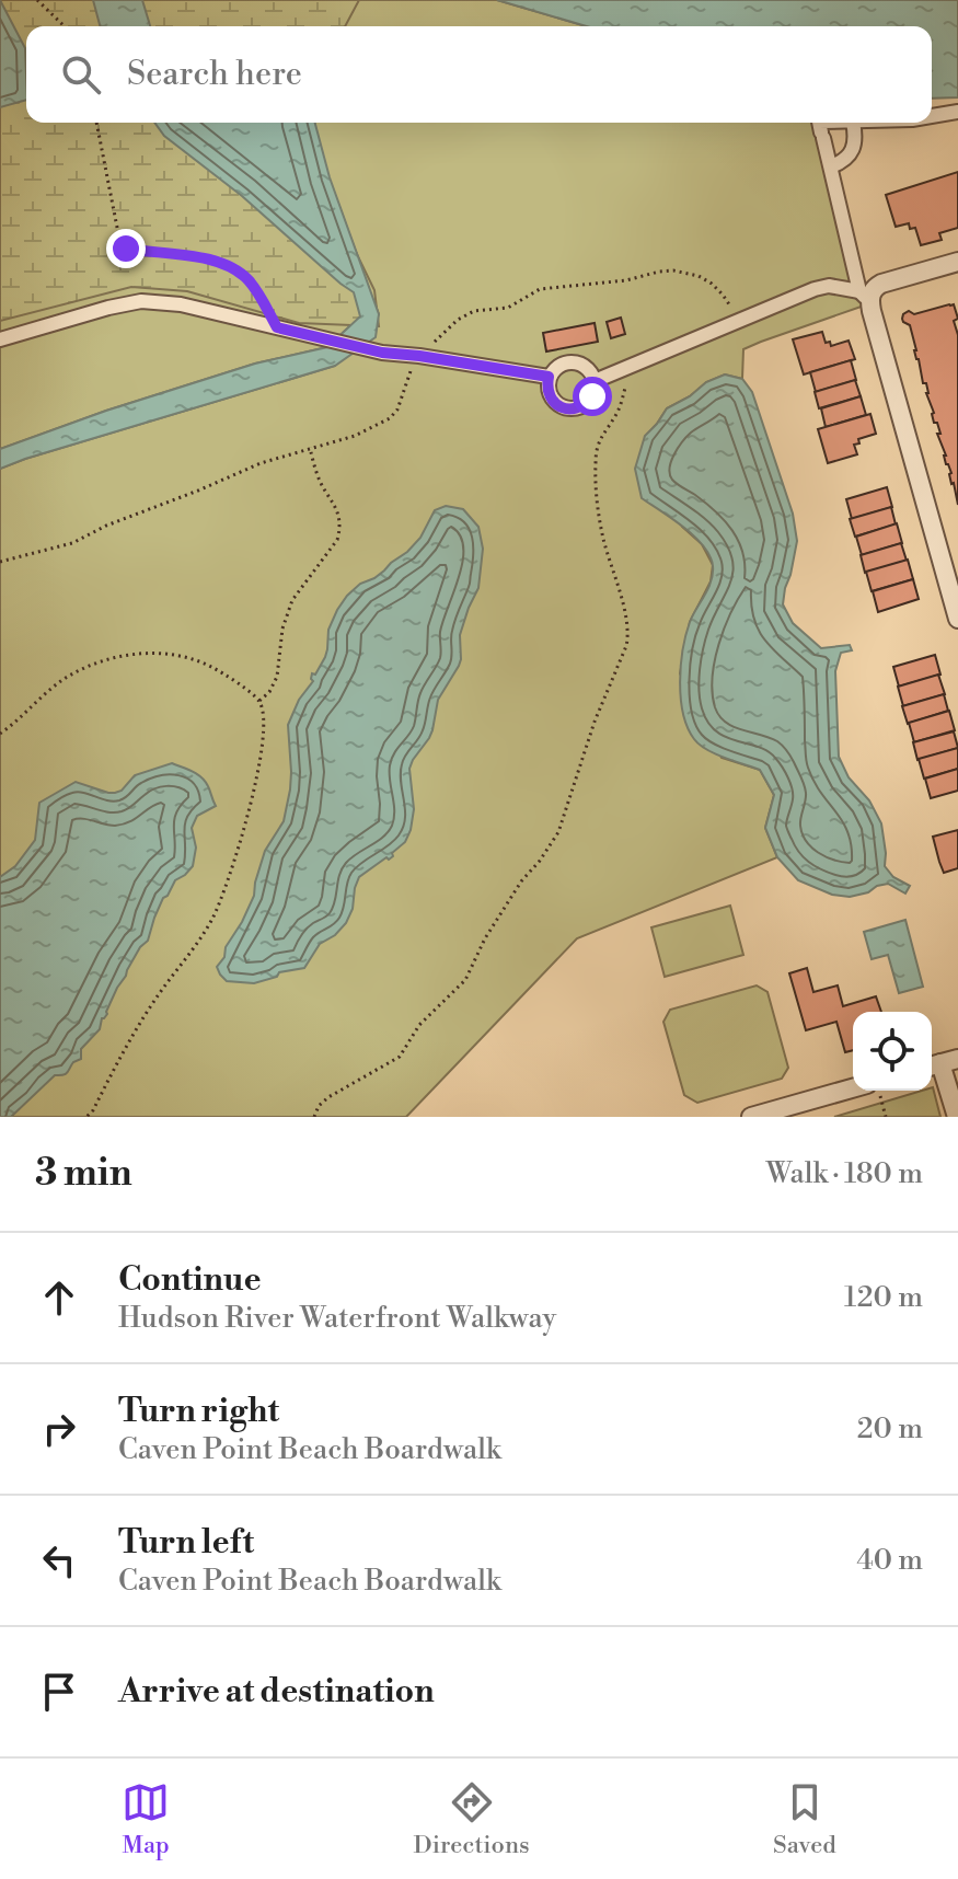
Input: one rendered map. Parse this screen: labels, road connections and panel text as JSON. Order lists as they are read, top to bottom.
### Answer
{
  "page": {
    "search": "Search here",
    "heading": ["3 min", "Walk · 180 m"],
    "list": [
      ["Continue", "Hudson River Waterfront Walkway", "120 m"],
      ["Turn right", "Caven Point Beach Boardwalk", "20 m"],
      ["Turn left", "Caven Point Beach Boardwalk", "40 m"],
      "Arrive at destination"
    ],
    "nav": ["Map", "Directions", "Saved"]
  }
}
